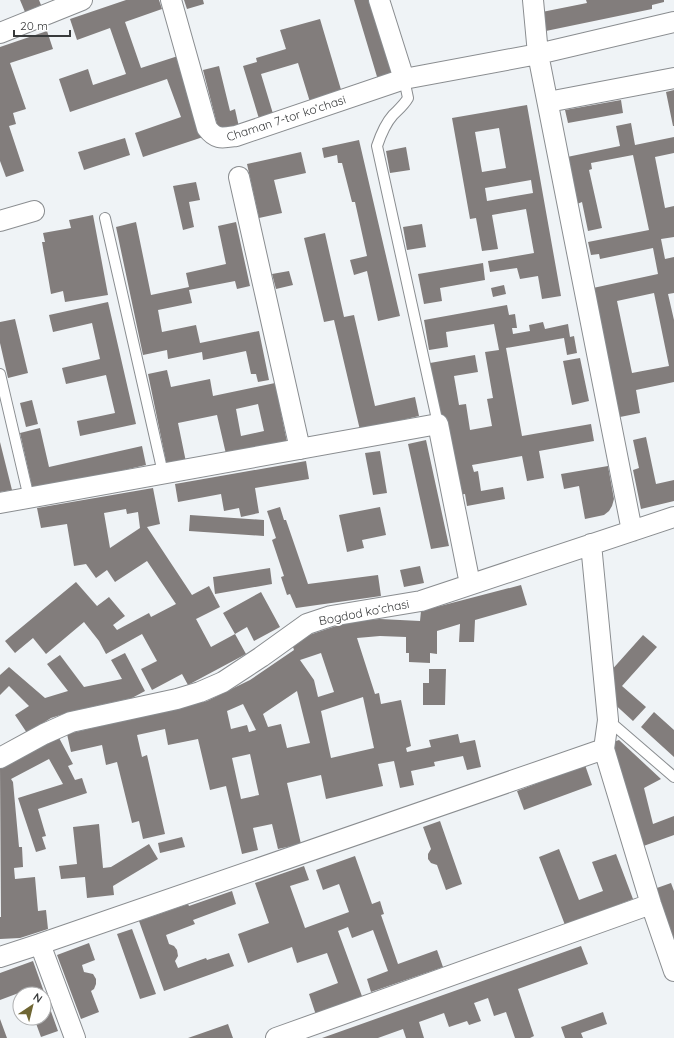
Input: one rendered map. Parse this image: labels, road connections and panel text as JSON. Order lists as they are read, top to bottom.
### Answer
{
  "streets": {
    "street": ["Chaman 7-tor koʻchasi", "Bogdod koʻchasi"]
  },
  "scale_bar": "20 m",
  "north": "top right"
}
